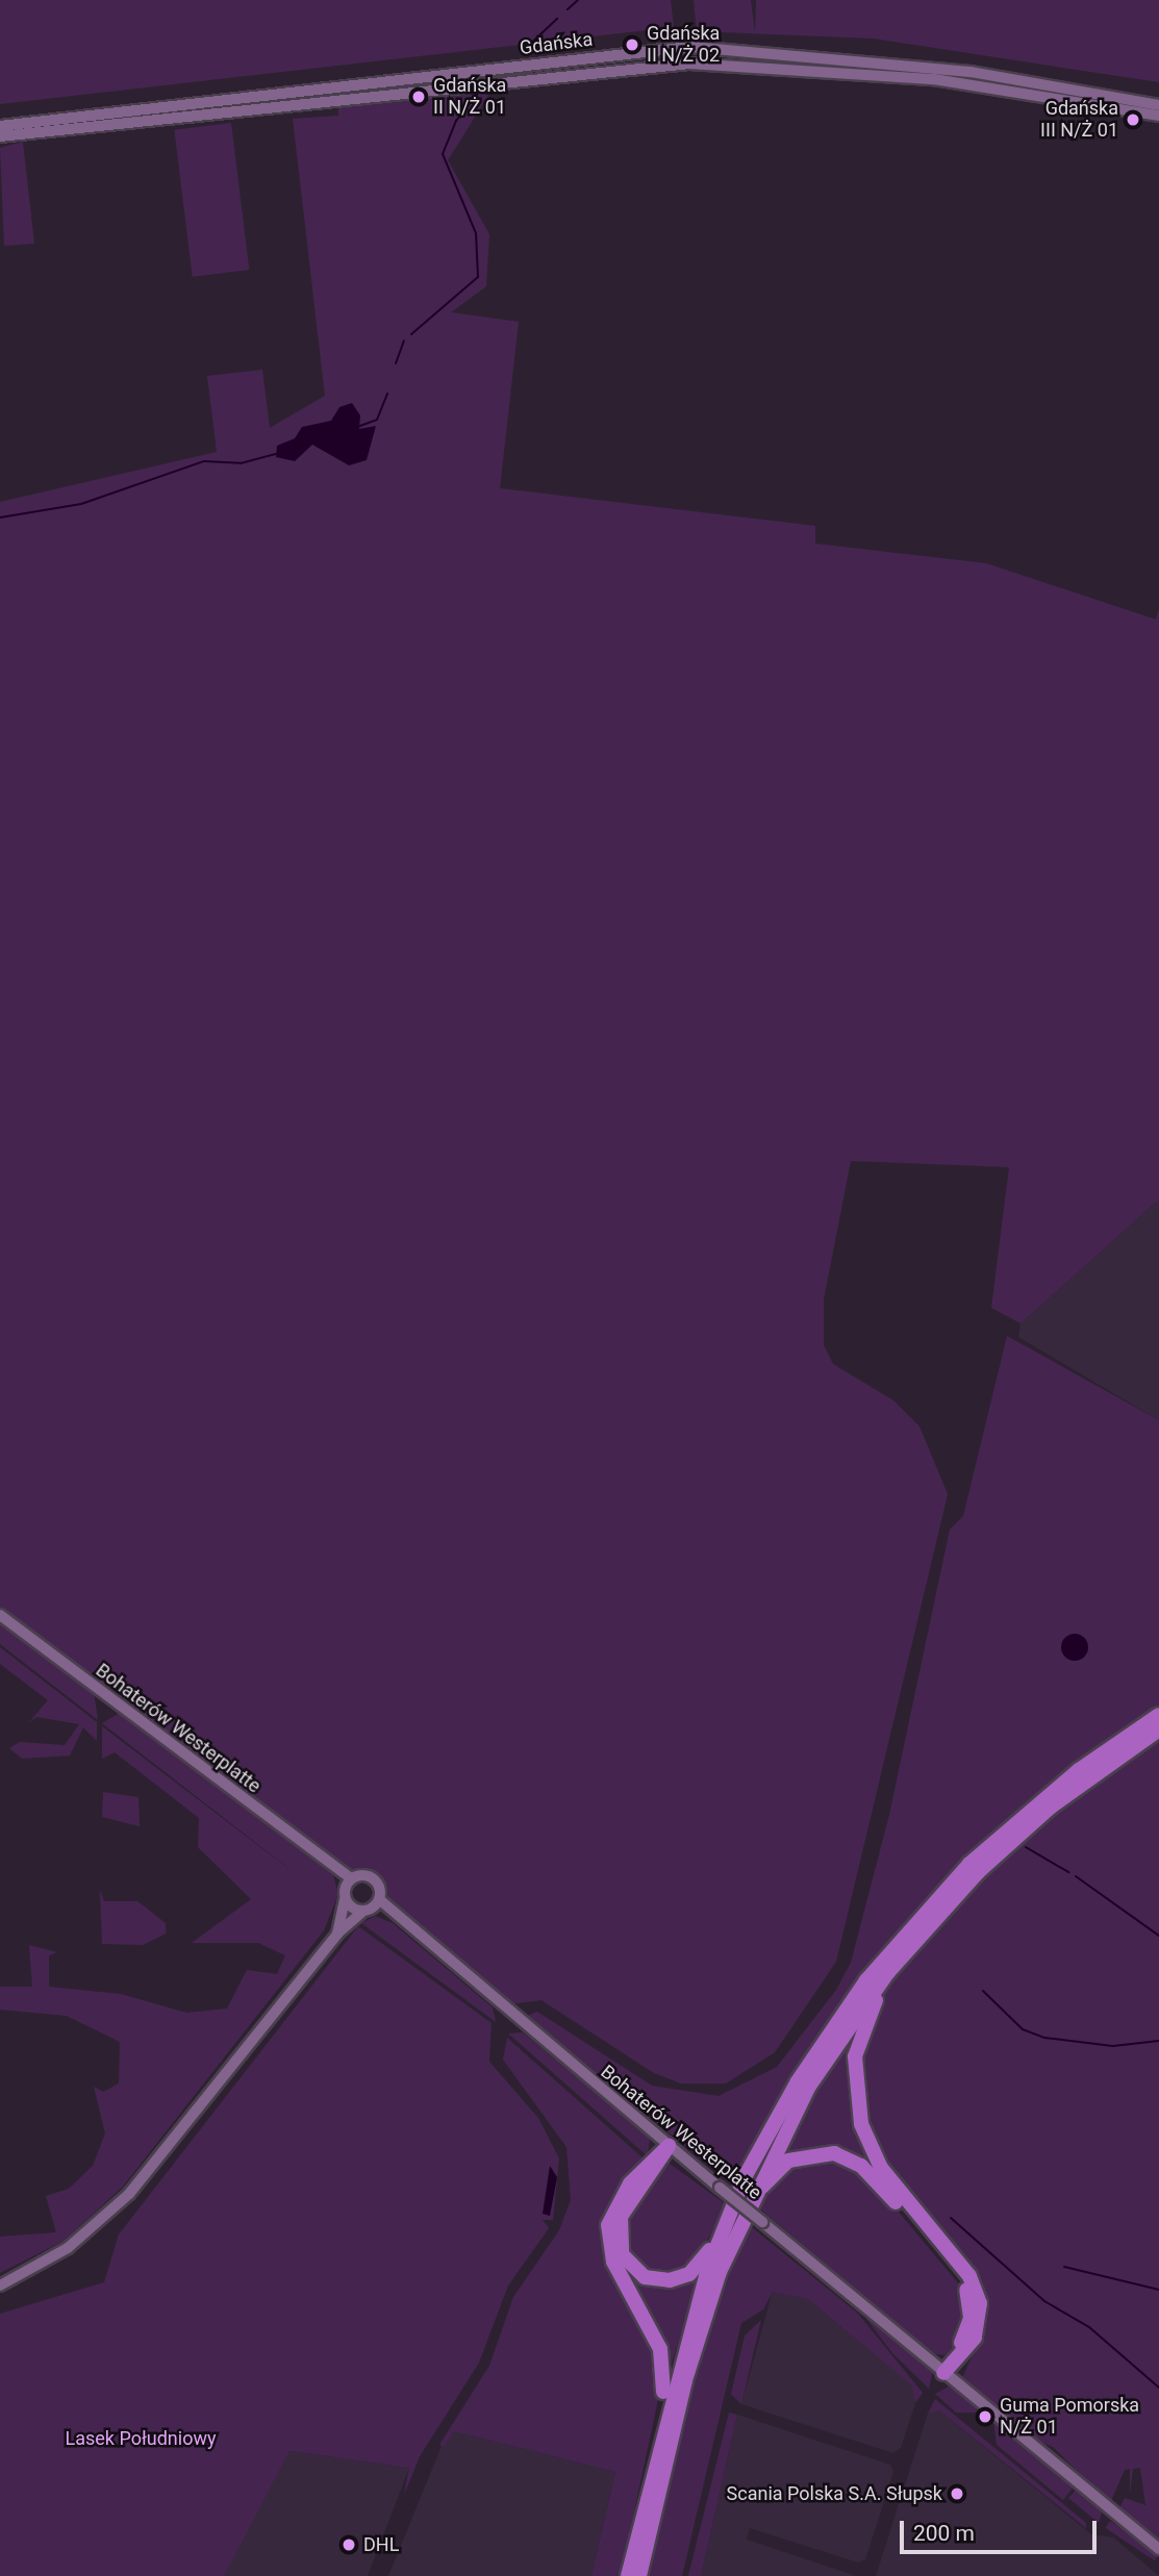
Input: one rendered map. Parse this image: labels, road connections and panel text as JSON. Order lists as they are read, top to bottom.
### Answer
{
  "streets": {
    "main road": ["Gdańska", "Bohaterów Westerplatte"]
  },
  "parks": ["Lasek Południowy"],
  "places": [
    "Gdańska II N/Ż 02",
    "Gdańska II N/Ż 01",
    "Gdańska III N/Ż 01",
    "Guma Pomorska N/Ż 01",
    "Scania Polska S.A. Słupsk",
    "DHL"
  ],
  "scale_bar": "200 m"
}
